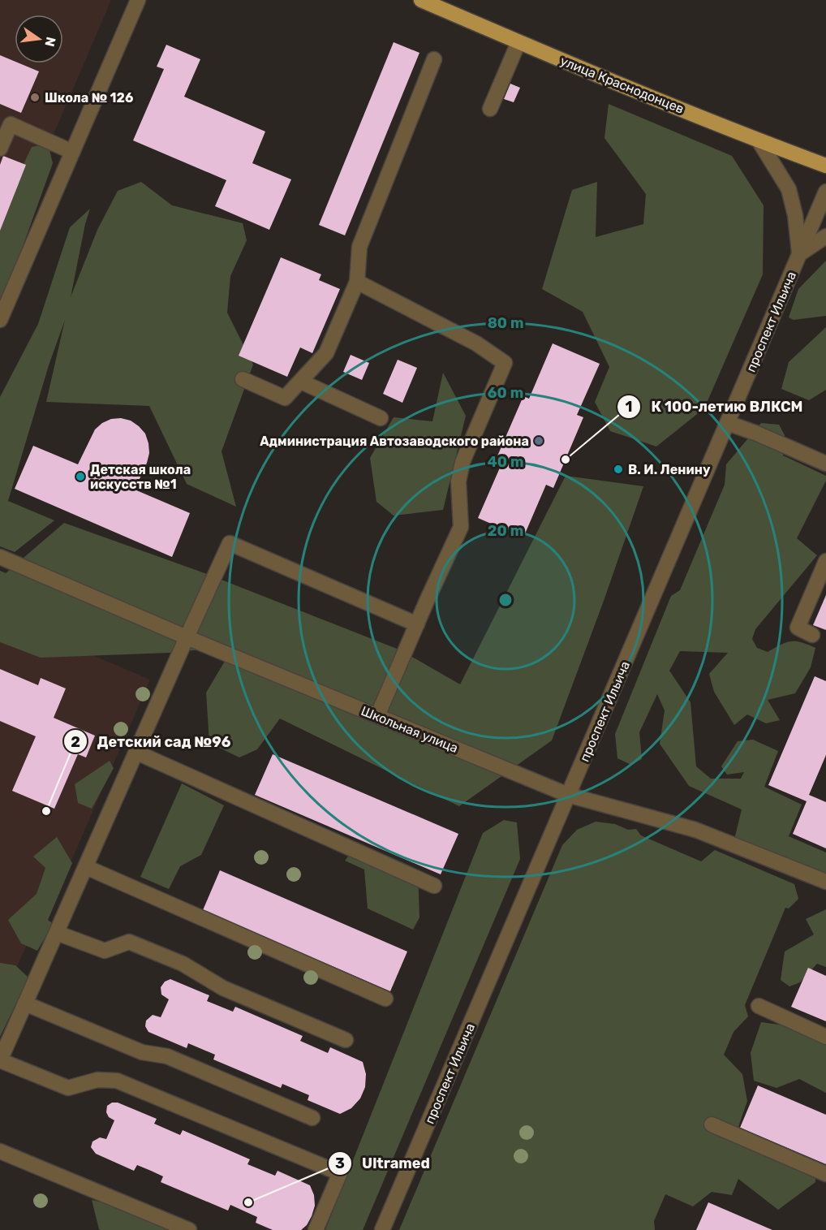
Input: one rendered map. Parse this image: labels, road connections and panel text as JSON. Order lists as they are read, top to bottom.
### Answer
{
  "streets": {
    "main road": ["улица Краснодонцев"],
    "street": ["проспект Ильича", "Школьная улица"]
  },
  "crossings": [
    ["проспект Ильича", "Школьная улица"]
  ],
  "places": [
    "Школа № 126",
    "Администрация Автозаводского района",
    "К 100-летию ВЛКСМ",
    "В. И. Ленину",
    "Детская школа искусств №1",
    "Детский сад №96",
    "Ultramed"
  ],
  "north": "right",
  "rings": [
    "80 m",
    "60 m",
    "40 m",
    "20 m"
  ]
}
